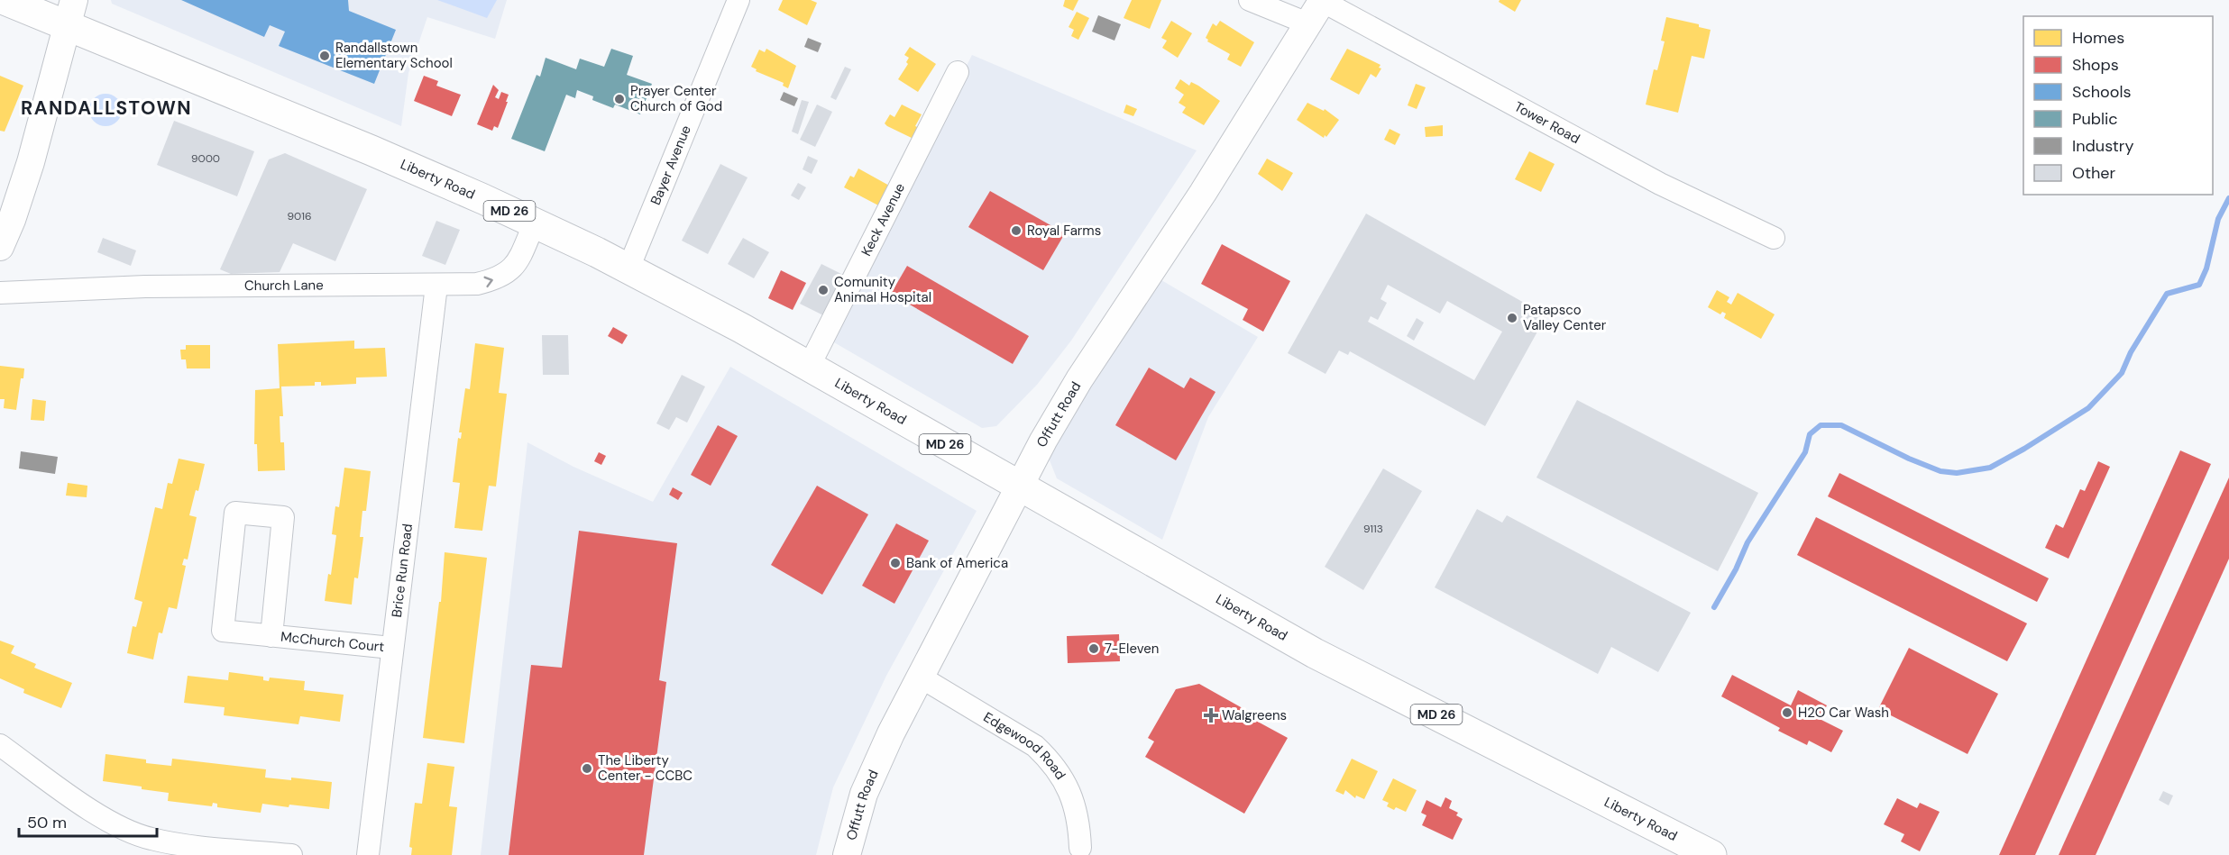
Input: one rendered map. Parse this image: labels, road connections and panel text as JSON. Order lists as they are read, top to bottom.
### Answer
{
  "streets": {
    "main road": ["Liberty Road", "MD 26"],
    "street": [
      "Tower Road",
      "Bayer Avenue",
      "Keck Avenue",
      "Church Lane",
      "Offutt Road",
      "Brice Run Road",
      "McChurch Court",
      "Edgewood Road"
    ]
  },
  "crossings": [
    ["Tower Road", "Offutt Road"],
    ["Bayer Avenue", "Liberty Road"],
    ["Liberty Road", "Keck Avenue"],
    ["Liberty Road", "Church Lane"],
    ["Liberty Road", "Offutt Road"],
    ["Church Lane", "Brice Run Road"],
    ["Offutt Road", "Edgewood Road"],
    ["Brice Run Road", "McChurch Court"]
  ],
  "districts": ["RANDALLSTOWN"],
  "places": {
    "other": [
      "Randallstown Elementary School",
      "Prayer Center Church of God",
      "Royal Farms",
      "Comunity Animal Hospital",
      "Patapsco Valley Center",
      "Bank of America",
      "7-Eleven",
      "H2O Car Wash",
      "The Liberty Center - CCBC"
    ],
    "health": ["Walgreens"]
  },
  "house_numbers": ["9000", "9016", "9113"],
  "legend": [
    "Homes",
    "Shops",
    "Schools",
    "Public",
    "Industry",
    "Other"
  ],
  "scale_bar": "50 m"
}
